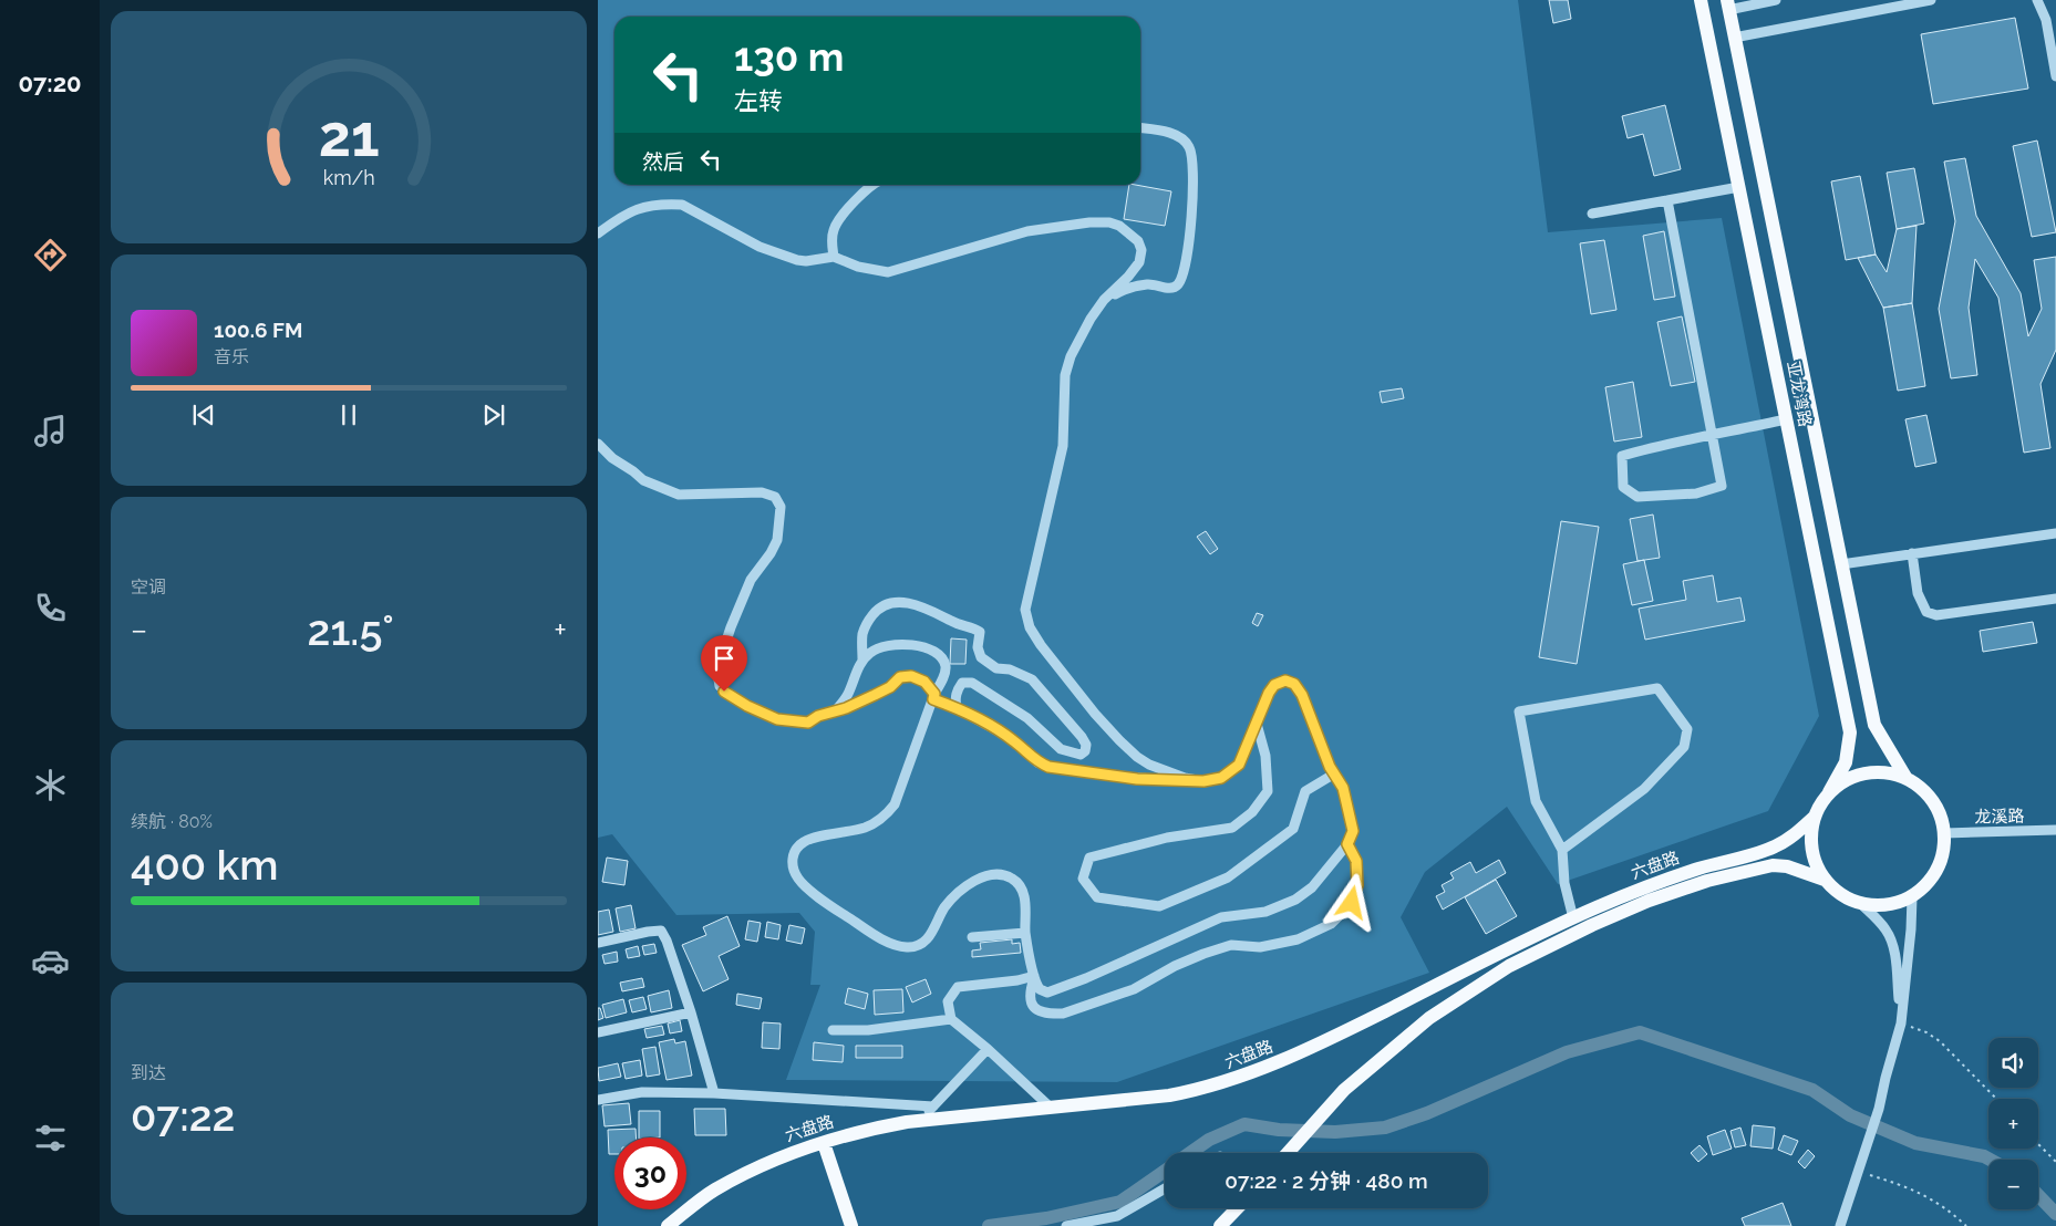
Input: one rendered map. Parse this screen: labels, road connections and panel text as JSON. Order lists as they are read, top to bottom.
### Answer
{
  "streets": {
    "main road": ["亚龙湾路", "六盘路"],
    "street": ["龙溪路"]
  },
  "crossings": [
    ["亚龙湾路", "龙溪路"],
    ["亚龙湾路", "六盘路"],
    ["龙溪路", "六盘路"]
  ],
  "page": {
    "tabs": "07:20",
    "turn": ["130 m", "左转"],
    "then": "然后",
    "song": ["100.6 FM", "音乐"],
    "tile": [
      "空调",
      ["续航 · 80%", "400 km"],
      ["到达", "07:22"]
    ],
    "heat": ["−", "21.5°", "+"],
    "map_buttons": ["+", "−"],
    "limit": "30",
    "trip": "07:22 · 2 分钟 · 480 m",
    "gauge": ["21", "km/h"]
  }
}
